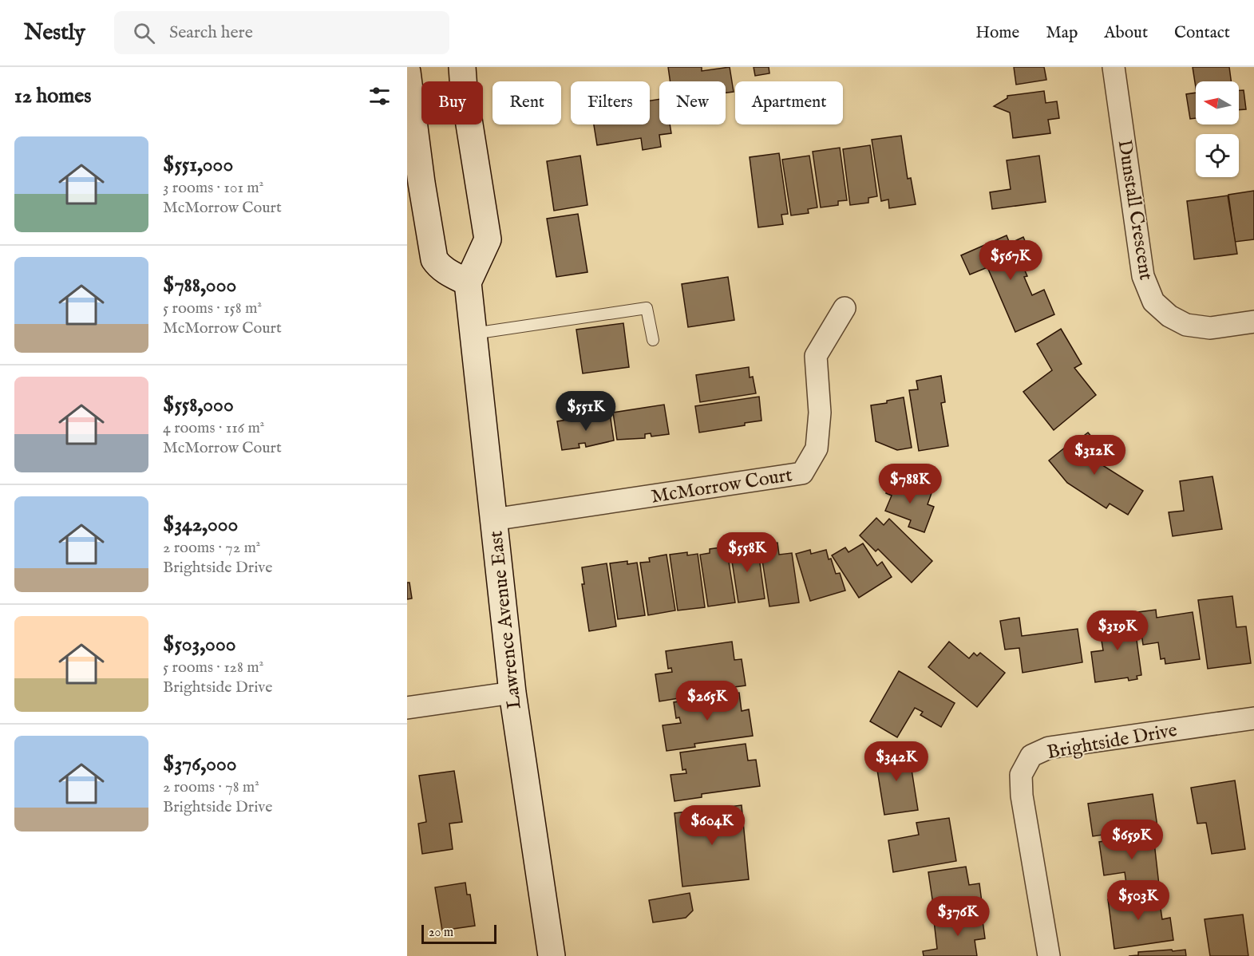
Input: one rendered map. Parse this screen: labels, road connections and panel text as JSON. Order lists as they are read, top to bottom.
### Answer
{
  "streets": {
    "main road": ["Lawrence Avenue East"],
    "street": ["Dunstall Crescent", "McMorrow Court", "Brightside Drive"]
  },
  "crossings": [
    ["McMorrow Court", "Lawrence Avenue East"]
  ],
  "scale_bar": "20 m",
  "north": "left",
  "page": {
    "header": "Nestly",
    "search": "Search here",
    "nav": [
      "Home",
      "Map",
      "About",
      "Contact"
    ],
    "heading": "12 homes",
    "chip": [
      "Buy",
      "Rent",
      "Filters",
      "New",
      "Apartment"
    ],
    "list": [
      {
        "name": "$551,000",
        "note": "3 rooms · 101 m² · McMorrow Court"
      },
      {
        "name": "$788,000",
        "note": "5 rooms · 158 m² · McMorrow Court"
      },
      {
        "name": "$558,000",
        "note": "4 rooms · 116 m² · McMorrow Court"
      },
      {
        "name": "$342,000",
        "note": "2 rooms · 72 m² · Brightside Drive"
      },
      {
        "name": "$503,000",
        "note": "5 rooms · 128 m² · Brightside Drive"
      },
      {
        "name": "$376,000",
        "note": "2 rooms · 78 m² · Brightside Drive"
      }
    ],
    "price": [
      "$567K",
      "$551K",
      "$312K",
      "$788K",
      "$558K",
      "$319K",
      "$265K",
      "$342K",
      "$604K",
      "$659K",
      "$503K",
      "$376K"
    ],
    "scale": "20 m"
  }
}
